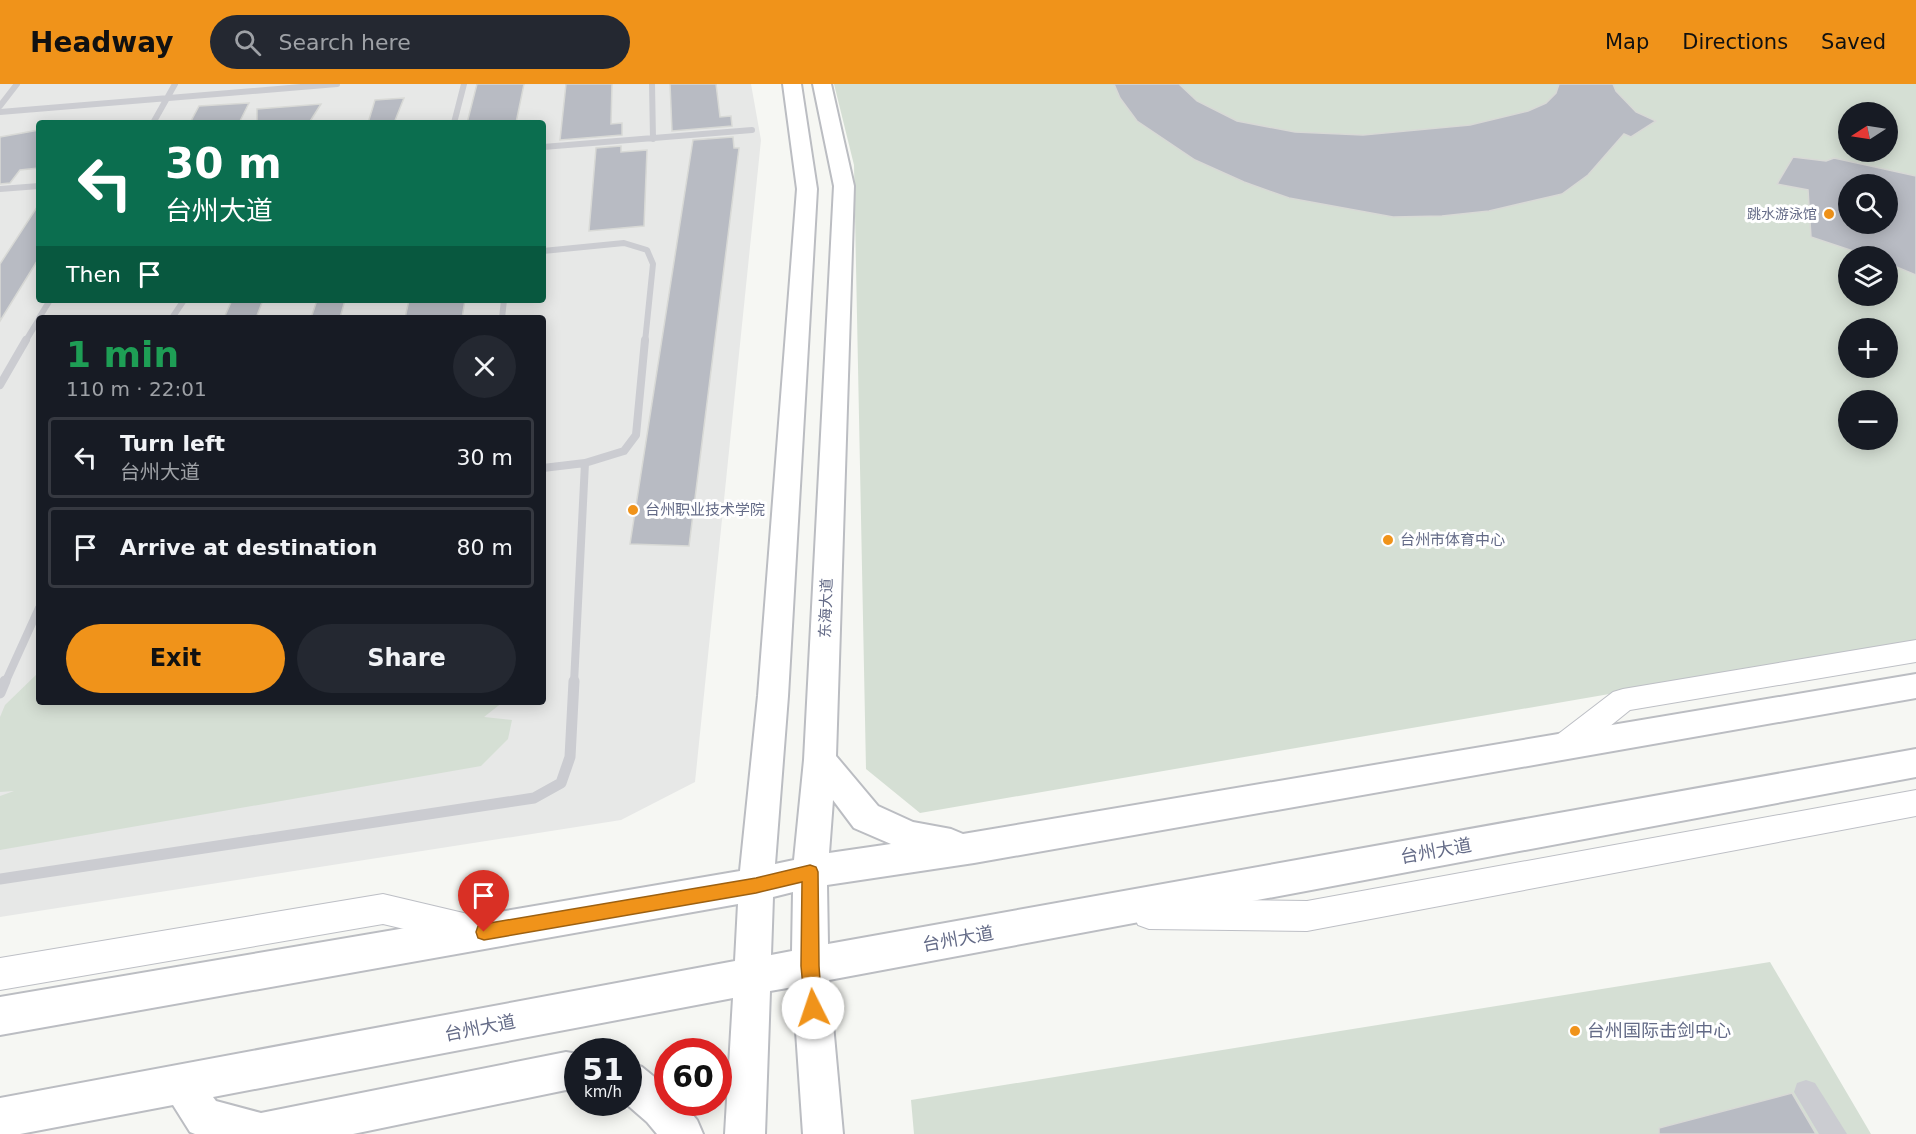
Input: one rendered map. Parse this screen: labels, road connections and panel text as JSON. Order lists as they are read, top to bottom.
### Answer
{
  "streets": {
    "main road": ["东海大道", "台州大道"]
  },
  "crossings": [
    ["东海大道", "台州大道"]
  ],
  "places": [
    "跳水游泳馆",
    "台州职业技术学院",
    "台州市体育中心",
    "台州国际击剑中心"
  ],
  "north": "left",
  "page": {
    "header": "Headway",
    "search": "Search here",
    "nav": ["Map", "Directions", "Saved"],
    "map_buttons": ["+", "−"],
    "turn": ["30 m", "台州大道"],
    "then": "Then",
    "heading": ["1 min", "110 m · 22:01"],
    "list": [
      {
        "name": "Turn left",
        "note": "台州大道",
        "value": "30 m"
      },
      {
        "name": "Arrive at destination",
        "value": "80 m"
      }
    ],
    "buttons": ["Exit", "Share"],
    "speed": "51 km/h",
    "limit": "60"
  }
}
